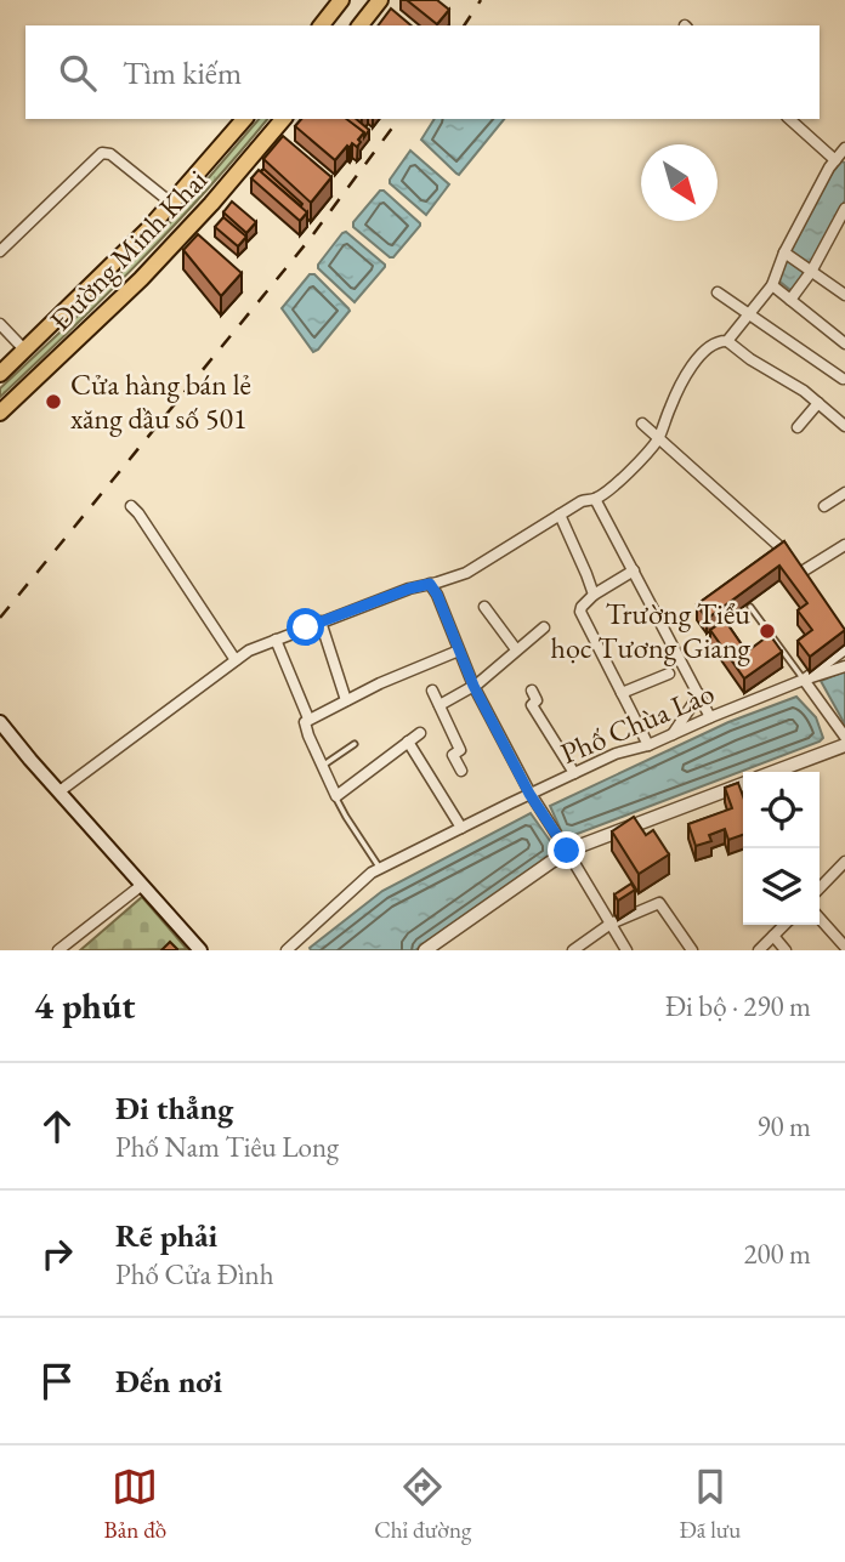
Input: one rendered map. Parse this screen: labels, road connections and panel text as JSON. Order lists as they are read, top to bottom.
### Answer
{
  "streets": {
    "main road": ["Đường Minh Khai"],
    "street": ["Phố Chùa Lào"]
  },
  "places": ["Cửa hàng bán lẻ xăng dầu số 501", "Trường Tiểu học Tương Giang"],
  "north": "bottom right",
  "page": {
    "search": "Tìm kiếm",
    "heading": ["4 phút", "Đi bộ · 290 m"],
    "list": [
      ["Đi thẳng", "Phố Nam Tiêu Long", "90 m"],
      ["Rẽ phải", "Phố Cửa Đình", "200 m"],
      "Đến nơi"
    ],
    "nav": ["Bản đồ", "Chỉ đường", "Đã lưu"]
  }
}
